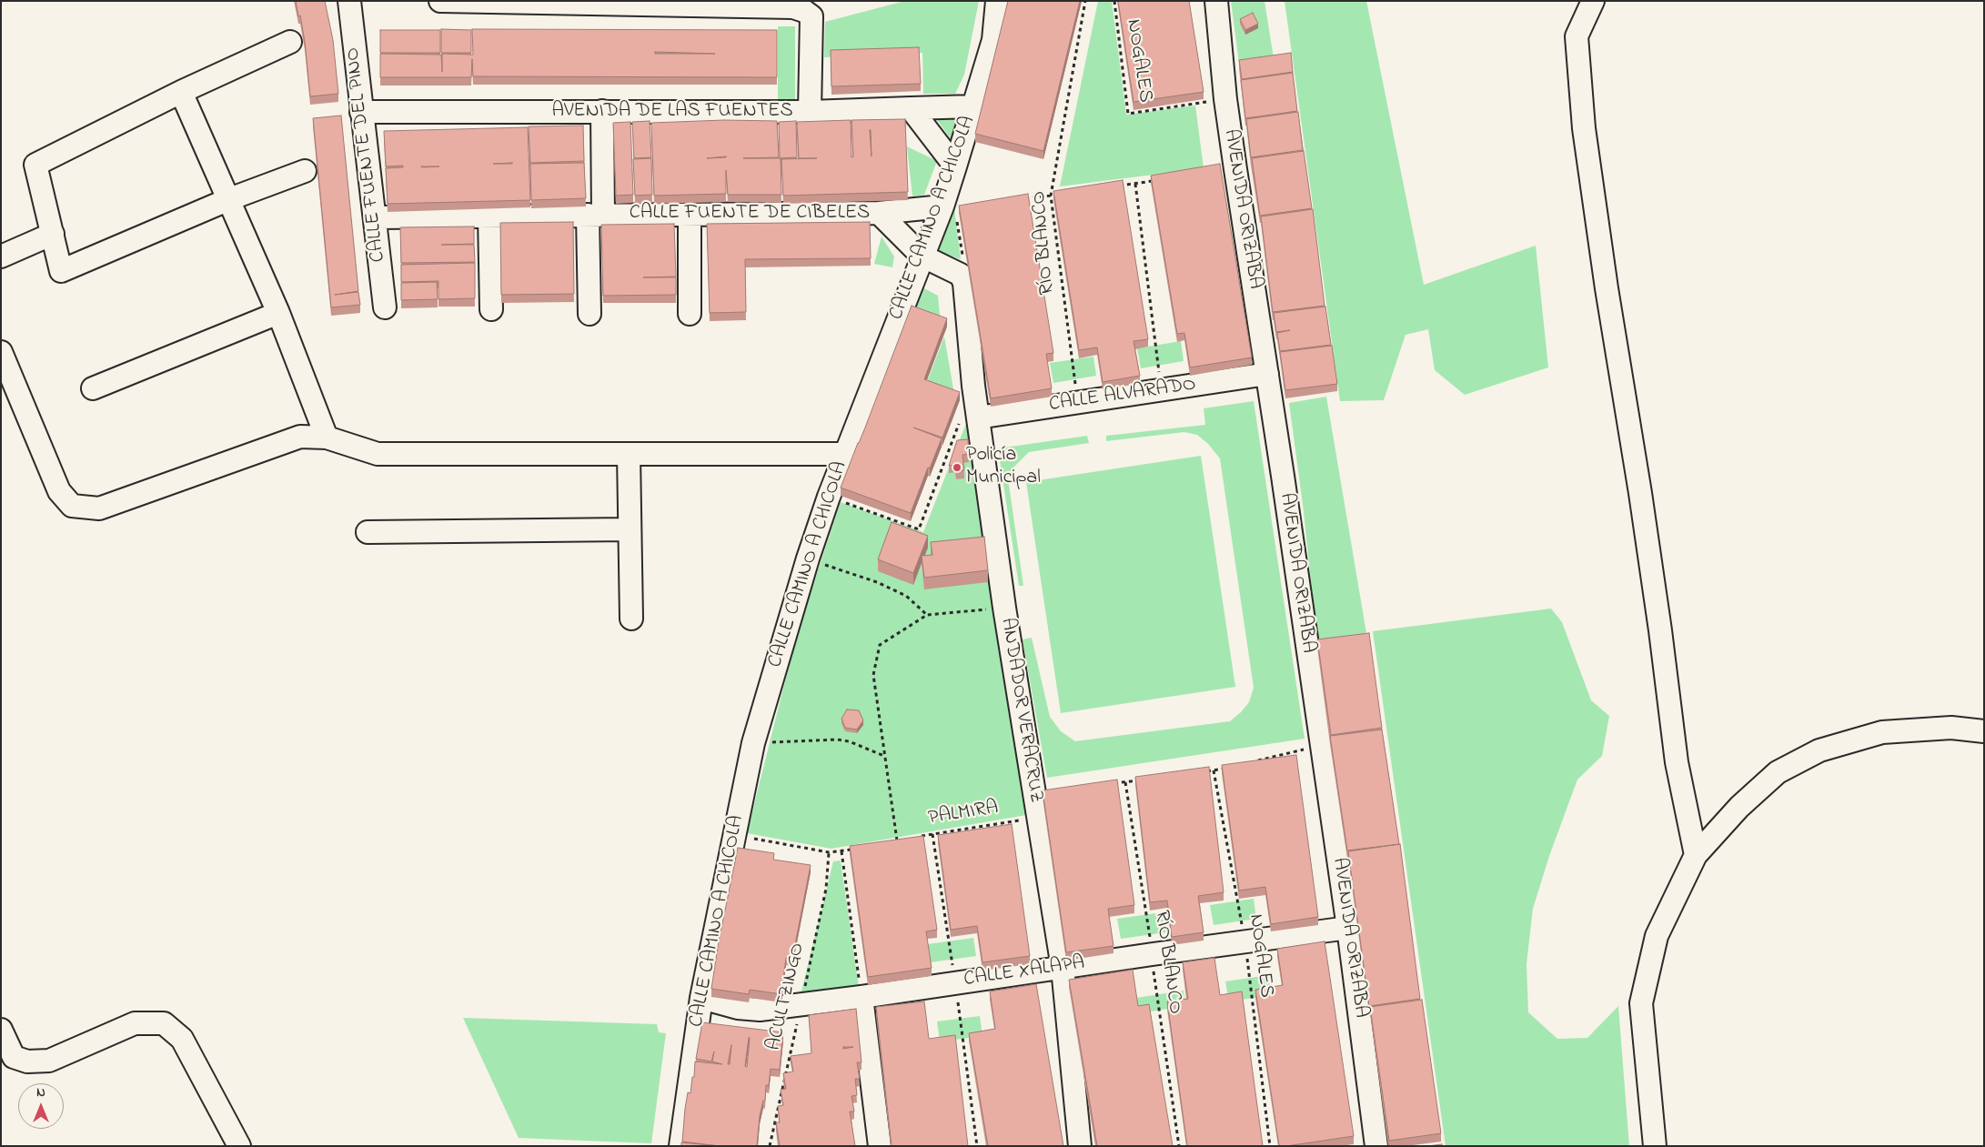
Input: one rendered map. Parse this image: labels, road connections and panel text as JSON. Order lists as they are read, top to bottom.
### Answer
{
  "streets": {
    "street": [
      "AVENIDA DE LAS FUENTES",
      "CALLE FUENTE DEL PINO",
      "AVENIDA ORIZABA",
      "CALLE FUENTE DE CIBELES",
      "CALLE CAMINO A CHICOLA",
      "CALLE ALVARADO",
      "ANDADOR VERACRUZ",
      "CALLE XALAPA"
    ],
    "path": [
      "NOGALES",
      "RÍO BLANCO",
      "PALMIRA",
      "ACULTZINGO"
    ]
  },
  "crossings": [
    ["NOGALES", "AVENIDA ORIZABA"],
    ["NOGALES", "CALLE XALAPA"],
    ["AVENIDA DE LAS FUENTES", "CALLE FUENTE DEL PINO"],
    ["AVENIDA DE LAS FUENTES", "CALLE CAMINO A CHICOLA"],
    ["AVENIDA ORIZABA", "CALLE ALVARADO"],
    ["AVENIDA ORIZABA", "CALLE XALAPA"],
    ["CALLE FUENTE DE CIBELES", "CALLE CAMINO A CHICOLA"],
    ["CALLE CAMINO A CHICOLA", "CALLE XALAPA"],
    ["RÍO BLANCO", "CALLE ALVARADO"],
    ["RÍO BLANCO", "CALLE XALAPA"],
    ["CALLE ALVARADO", "ANDADOR VERACRUZ"],
    ["ANDADOR VERACRUZ", "PALMIRA"],
    ["ANDADOR VERACRUZ", "CALLE XALAPA"],
    ["CALLE XALAPA", "ACULTZINGO"]
  ],
  "places": ["Policía Municipal"],
  "north": "top"
}
